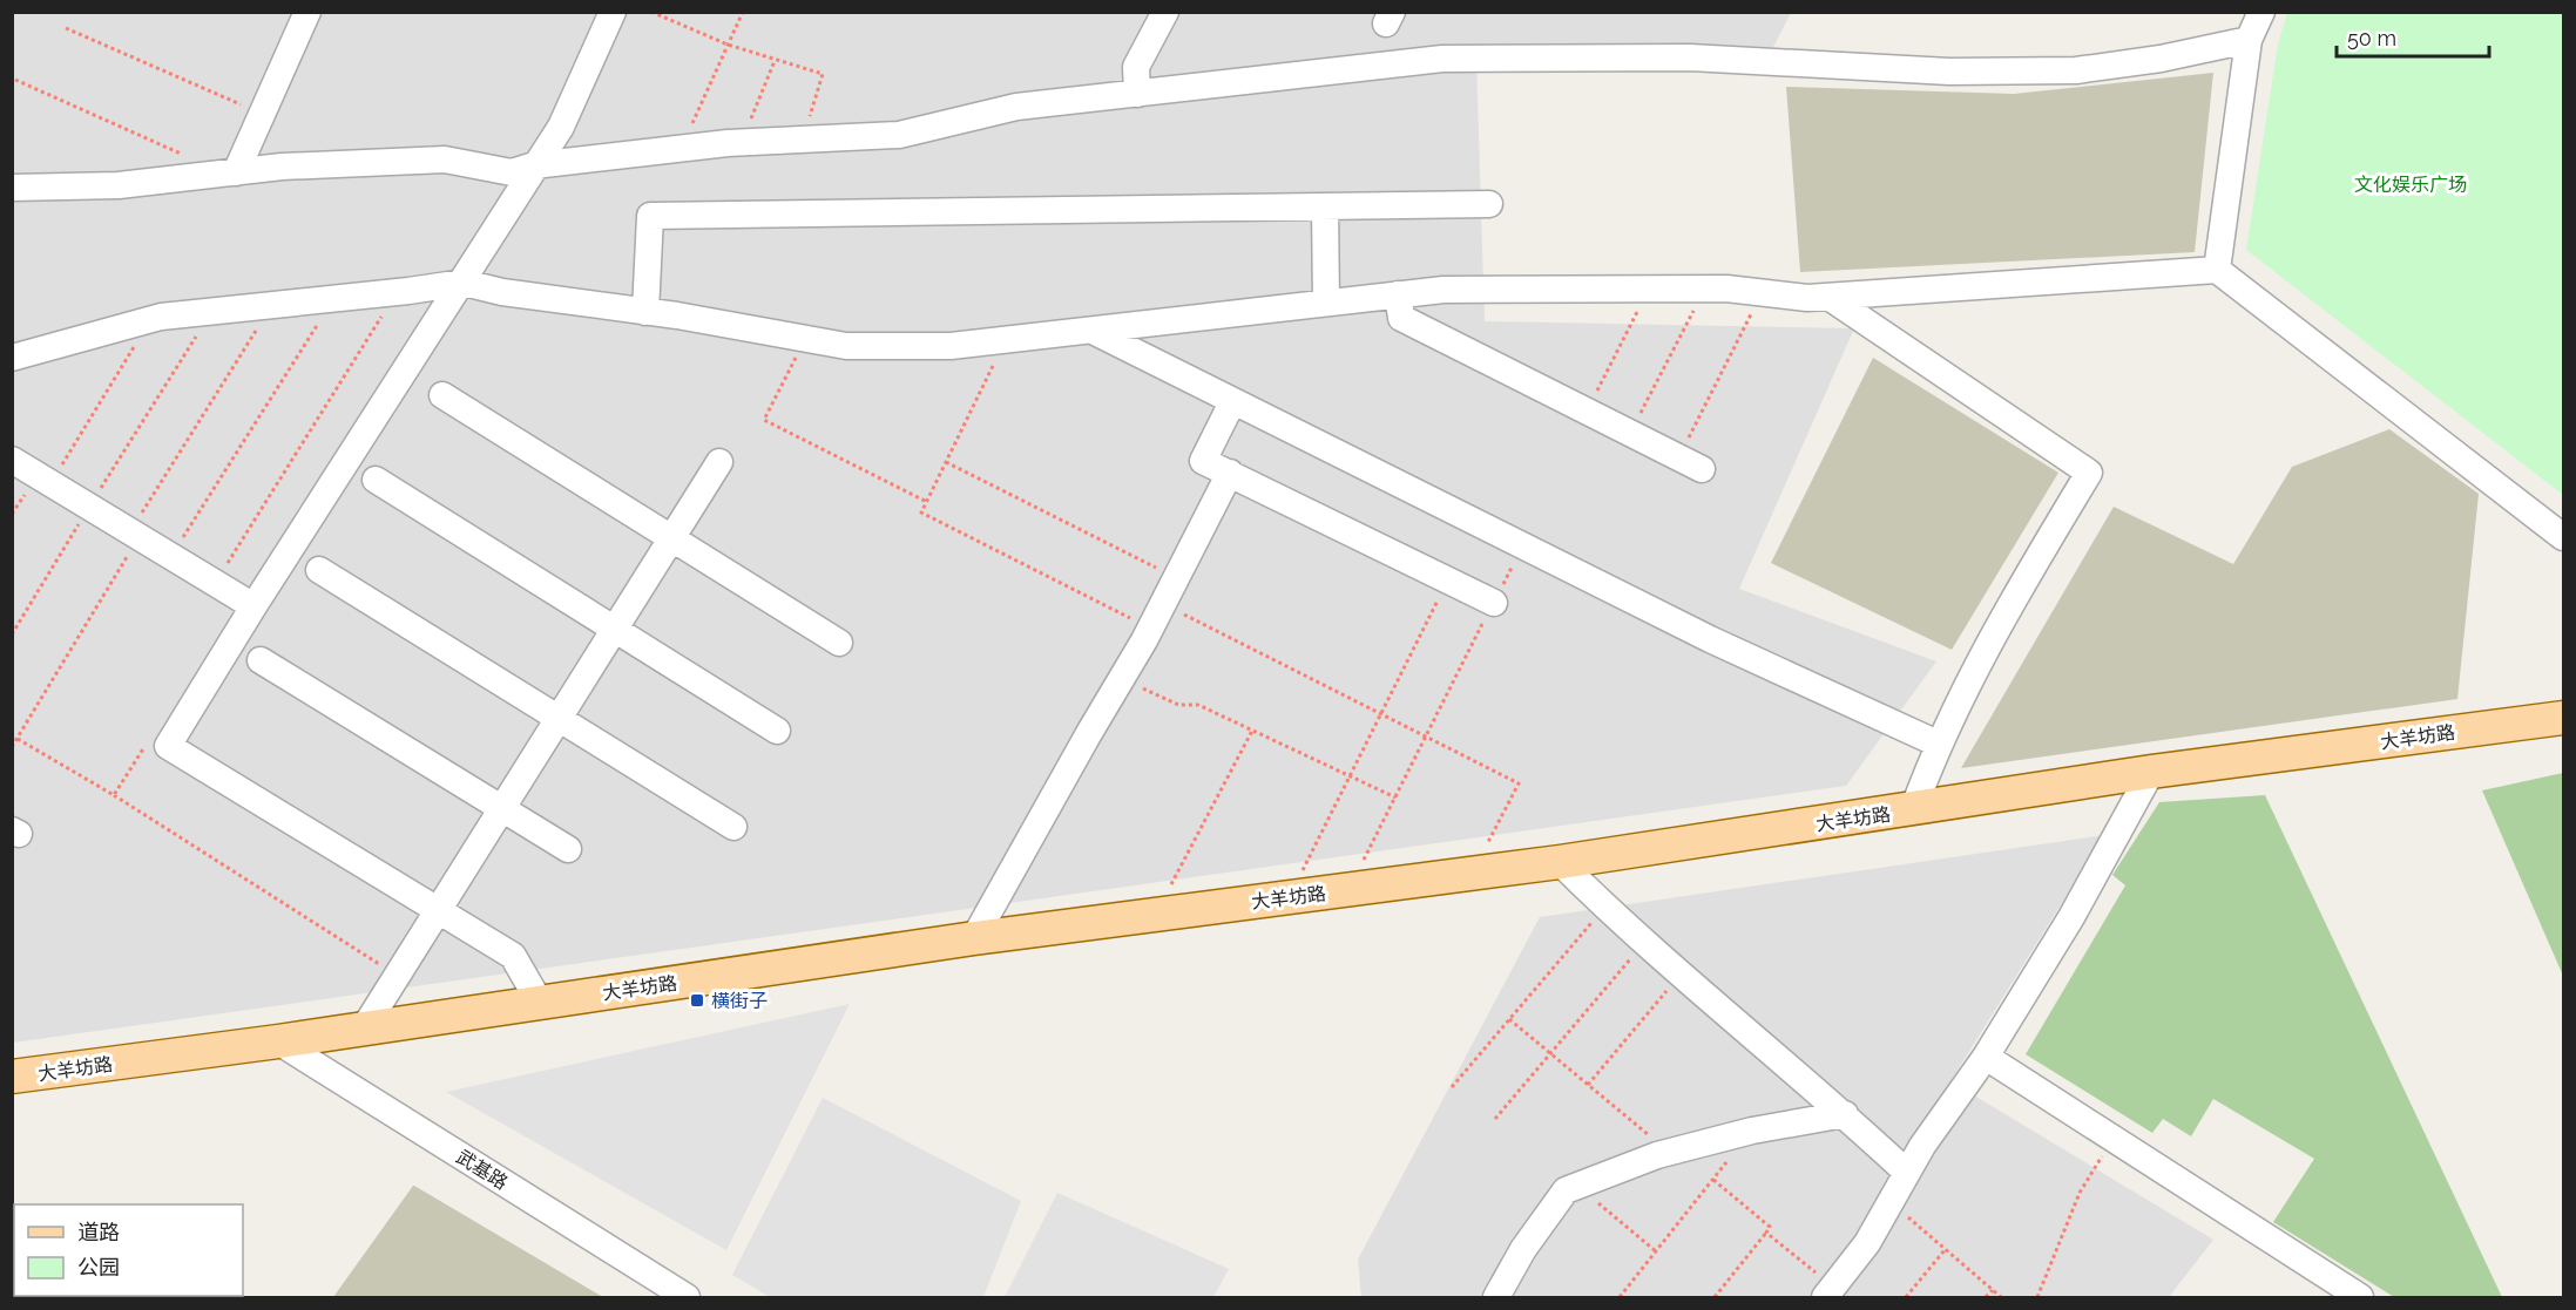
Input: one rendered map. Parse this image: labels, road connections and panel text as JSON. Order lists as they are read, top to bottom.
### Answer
{
  "streets": {
    "main road": ["大羊坊路"],
    "street": ["武基路"]
  },
  "crossings": [
    ["大羊坊路", "武基路"]
  ],
  "parks": ["文化娱乐广场"],
  "places": {
    "transit": ["横街子"]
  },
  "legend": ["道路", "公园"],
  "scale_bar": "50 m"
}
